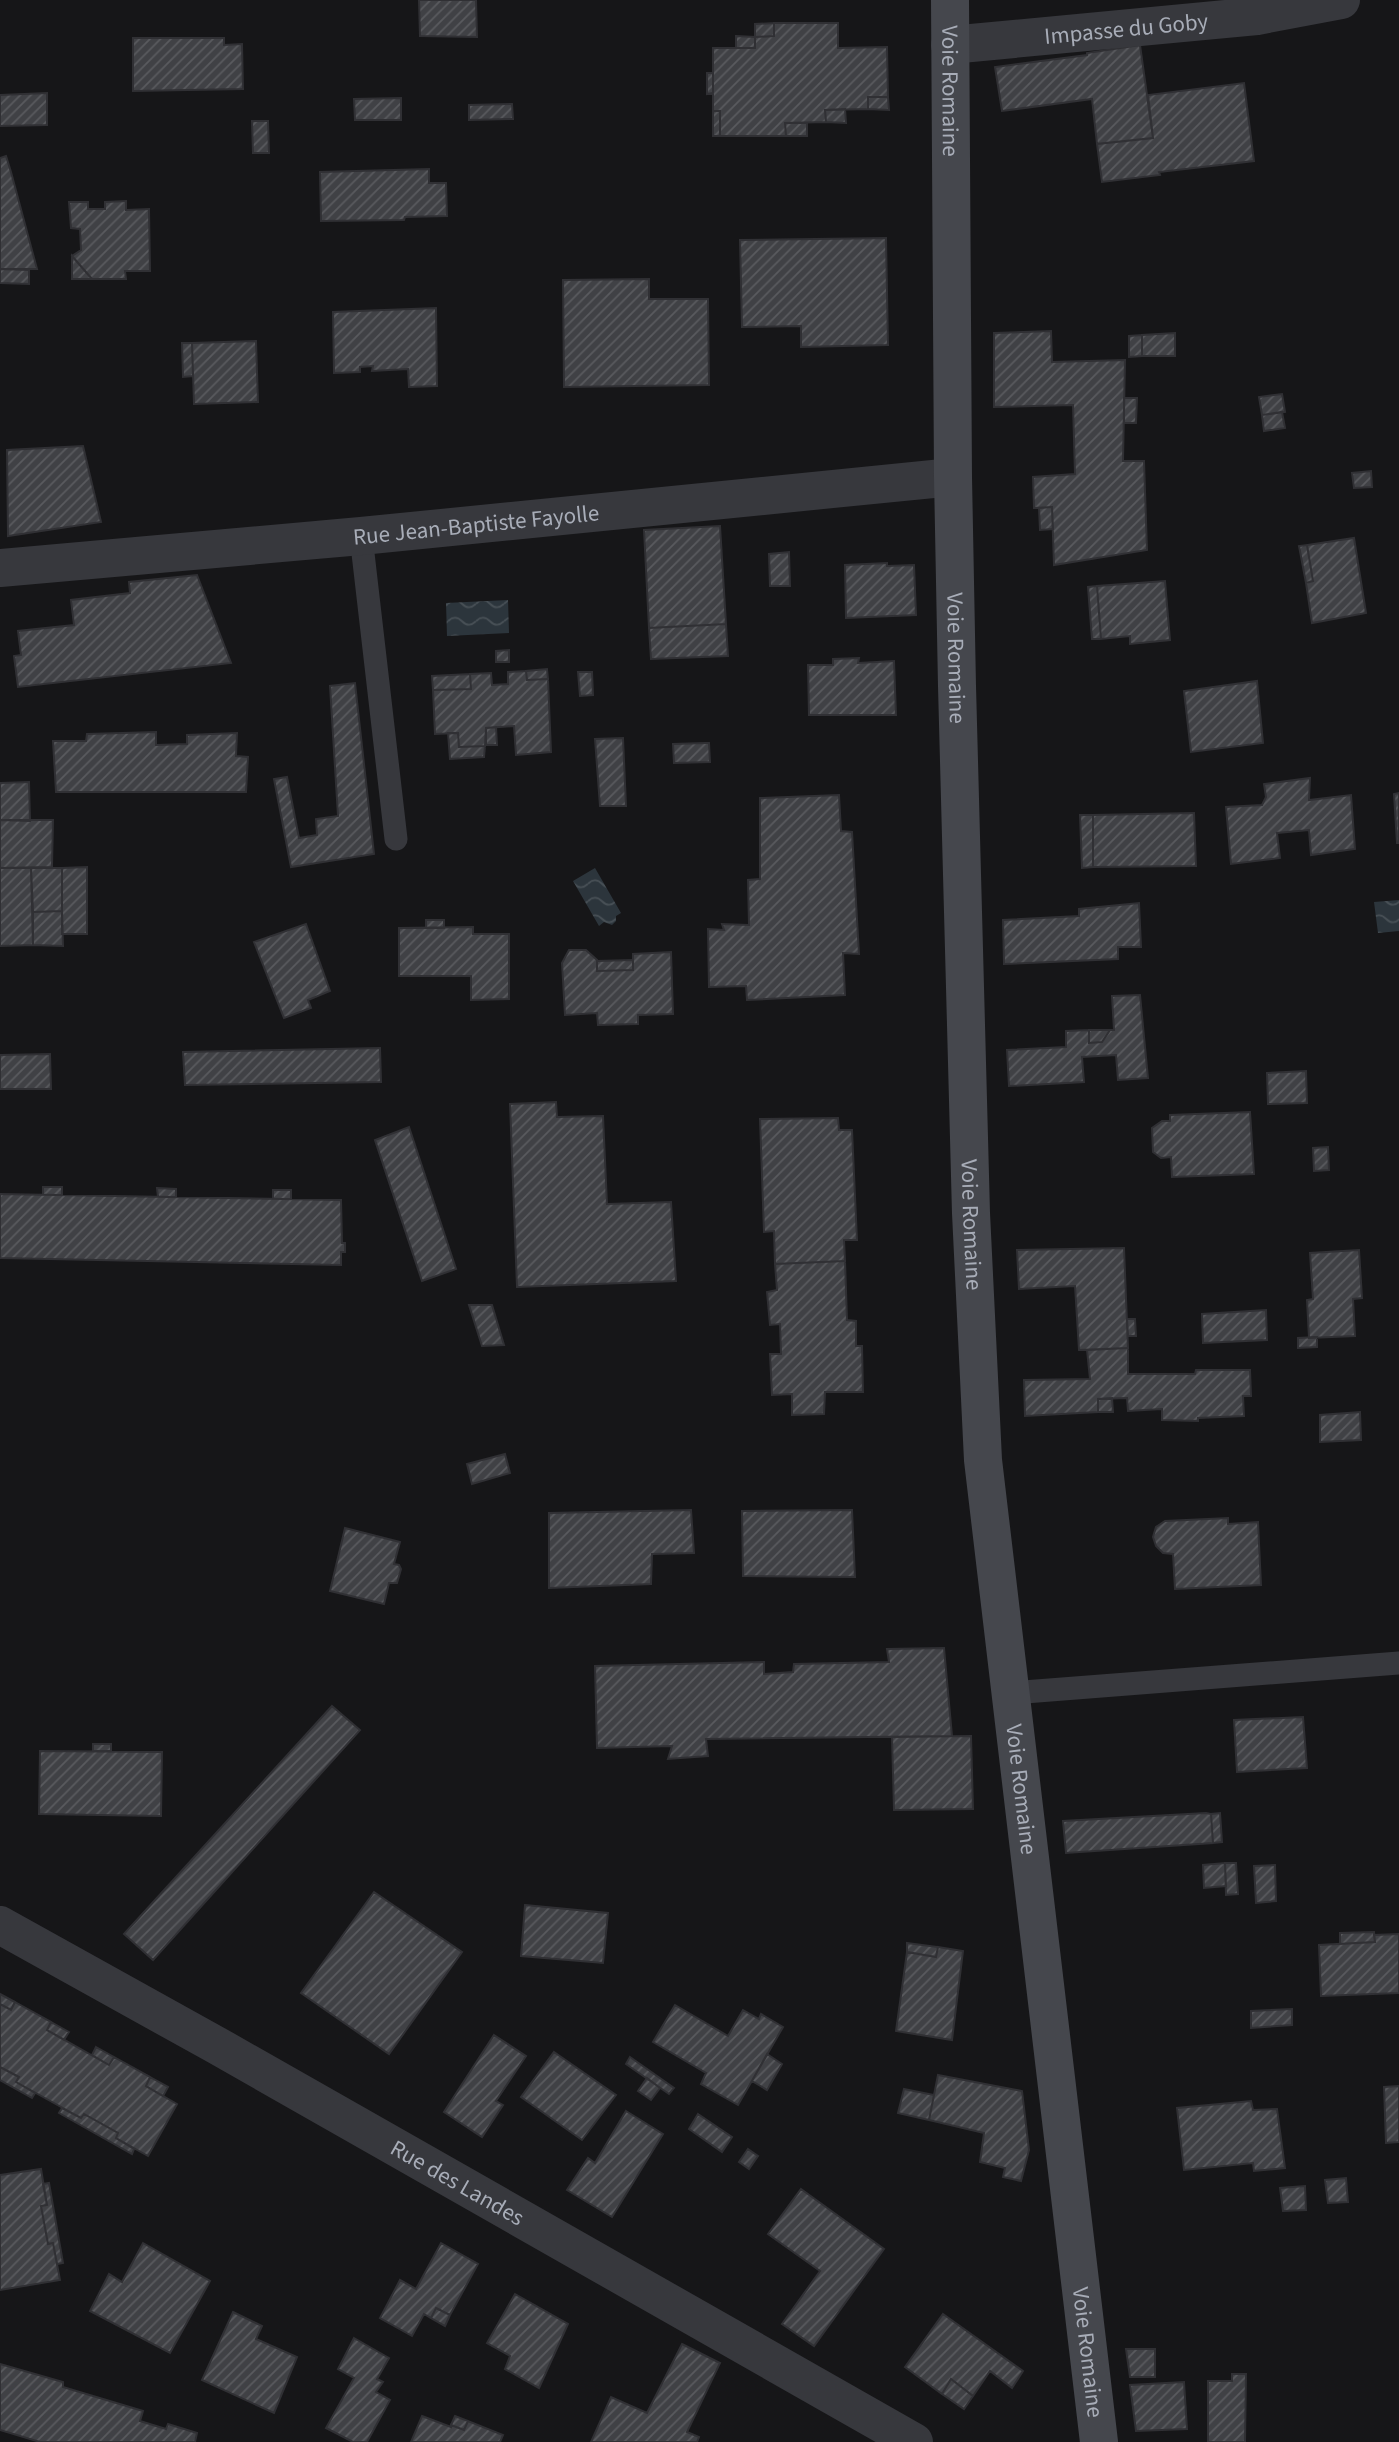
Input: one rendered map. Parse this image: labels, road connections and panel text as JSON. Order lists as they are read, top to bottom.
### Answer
{
  "streets": {
    "street": [
      "Impasse du Goby",
      "Voie Romaine",
      "Rue Jean-Baptiste Fayolle",
      "Rue des Landes"
    ]
  },
  "crossings": [
    ["Impasse du Goby", "Voie Romaine"],
    ["Voie Romaine", "Rue Jean-Baptiste Fayolle"]
  ]
}
